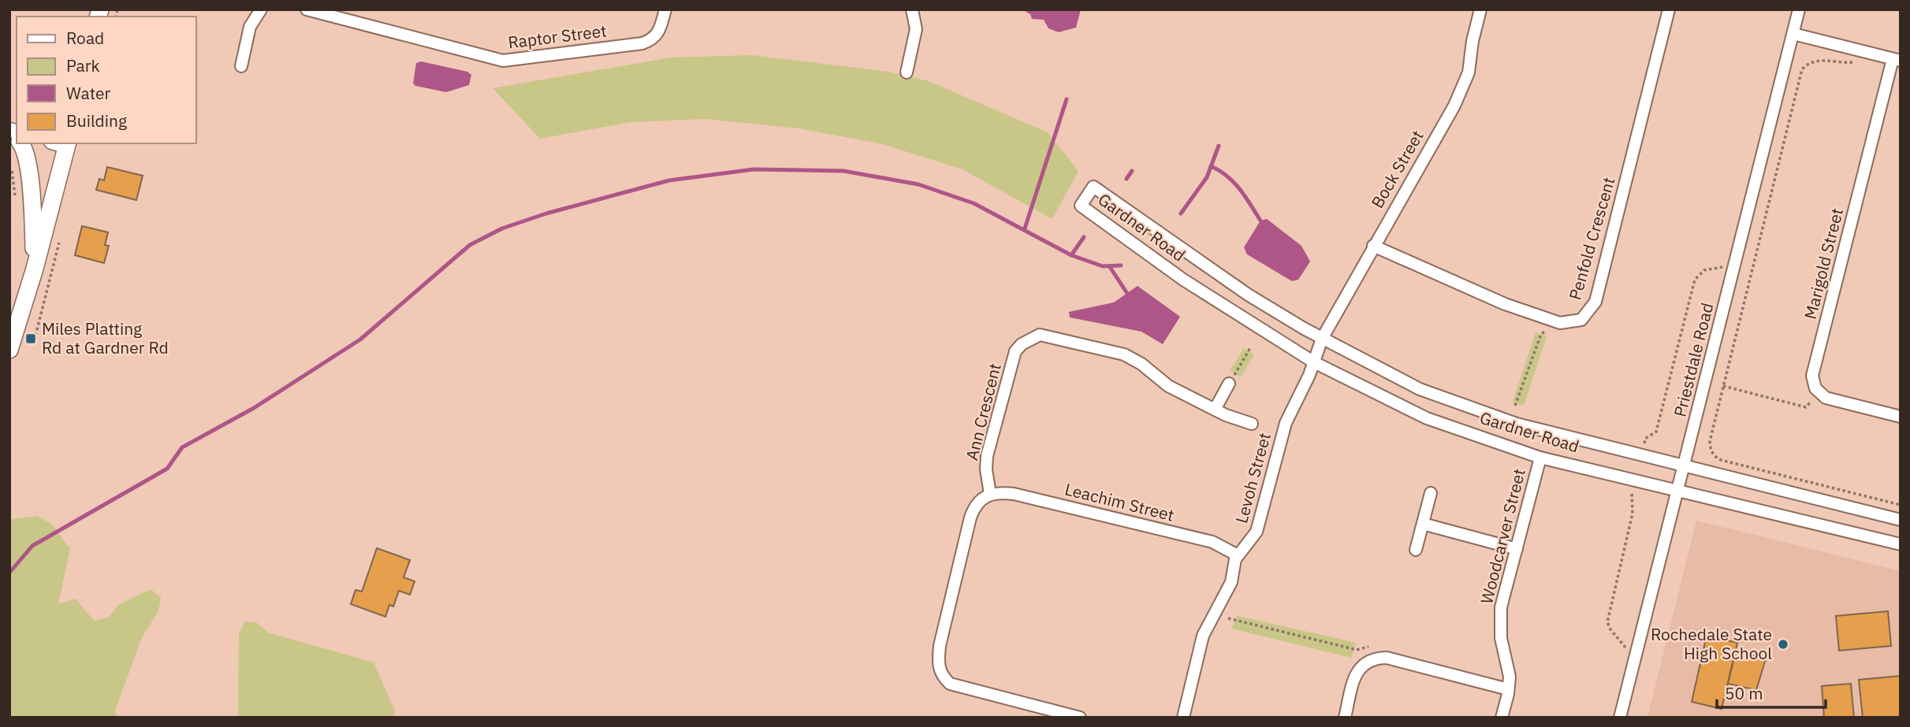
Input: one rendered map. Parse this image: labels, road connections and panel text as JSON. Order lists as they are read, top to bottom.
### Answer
{
  "streets": {
    "street": [
      "Raptor Street",
      "Bock Street",
      "Gardner Road",
      "Penfold Crescent",
      "Marigold Street",
      "Priestdale Road",
      "Ann Crescent",
      "Levoh Street",
      "Leachim Street",
      "Woodcarver Street"
    ]
  },
  "crossings": [
    ["Bock Street", "Gardner Road"],
    ["Bock Street", "Penfold Crescent"],
    ["Bock Street", "Levoh Street"],
    ["Gardner Road", "Priestdale Road"],
    ["Gardner Road", "Levoh Street"],
    ["Gardner Road", "Woodcarver Street"],
    ["Ann Crescent", "Leachim Street"],
    ["Levoh Street", "Leachim Street"]
  ],
  "places": {
    "transit": ["Miles Platting Rd at Gardner Rd"],
    "other": ["Rochedale State High School"]
  },
  "legend": [
    "Road",
    "Park",
    "Water",
    "Building"
  ],
  "scale_bar": "50 m"
}
